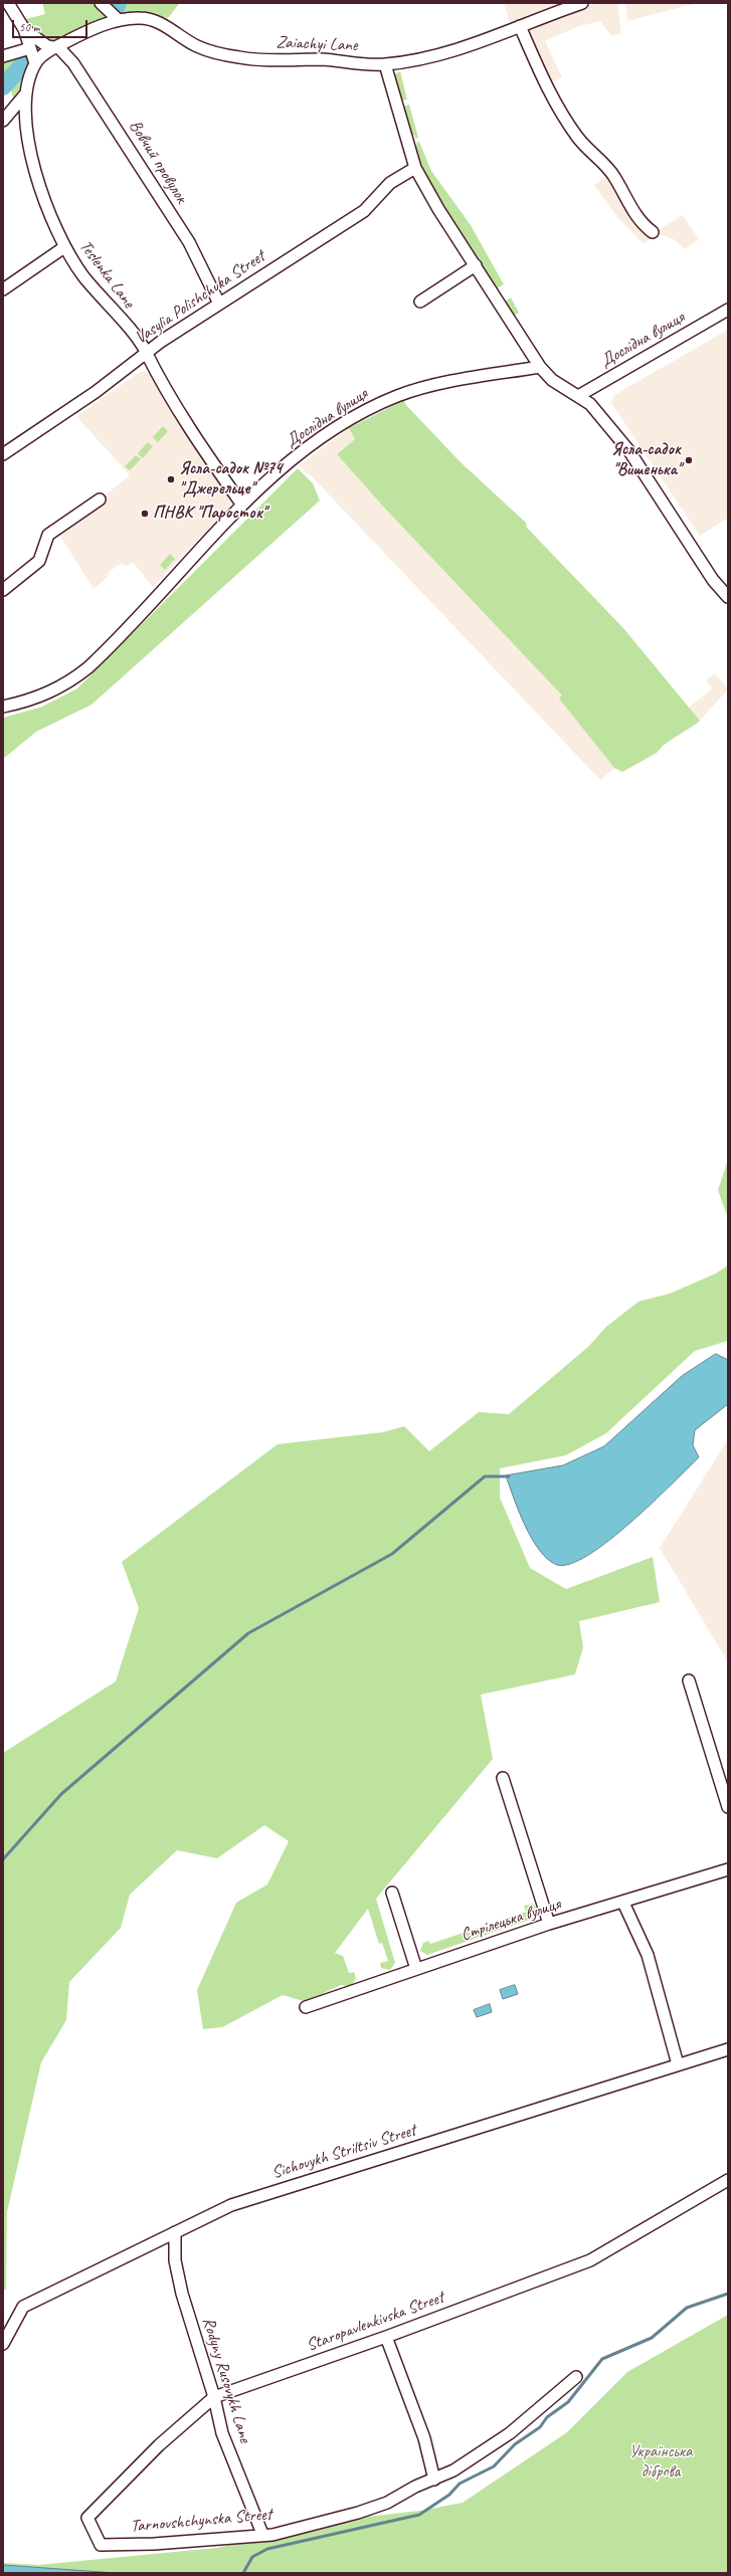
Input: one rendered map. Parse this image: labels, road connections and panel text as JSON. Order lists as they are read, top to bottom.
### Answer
{
  "streets": {
    "street": [
      "Zaiachyi Lane",
      "Вовчий провулок",
      "Teslenka Lane",
      "Vasylia Polishchuka Street",
      "Дослідна вулиця",
      "Стрілецька вулиця",
      "Sichovykh Striltsiv Street",
      "Staropavlenkivska Street",
      "Rodyny Rusovykh Lane",
      "Tarnovshchynska Street"
    ]
  },
  "crossings": [
    ["Zaiachyi Lane", "Вовчий провулок"],
    ["Вовчий провулок", "Vasylia Polishchuka Street"],
    ["Teslenka Lane", "Vasylia Polishchuka Street"],
    ["Teslenka Lane", "Дослідна вулиця"],
    ["Sichovykh Striltsiv Street", "Rodyny Rusovykh Lane"],
    ["Staropavlenkivska Street", "Rodyny Rusovykh Lane"],
    ["Staropavlenkivska Street", "Tarnovshchynska Street"],
    ["Rodyny Rusovykh Lane", "Tarnovshchynska Street"]
  ],
  "parks": ["Українська діброва"],
  "places": ["Ясла-садок \"Вишенька\"", "Ясла-садок №74 \"Джерельце\"", "ПНВК \"Паросток\""],
  "scale_bar": "50 m"
}
